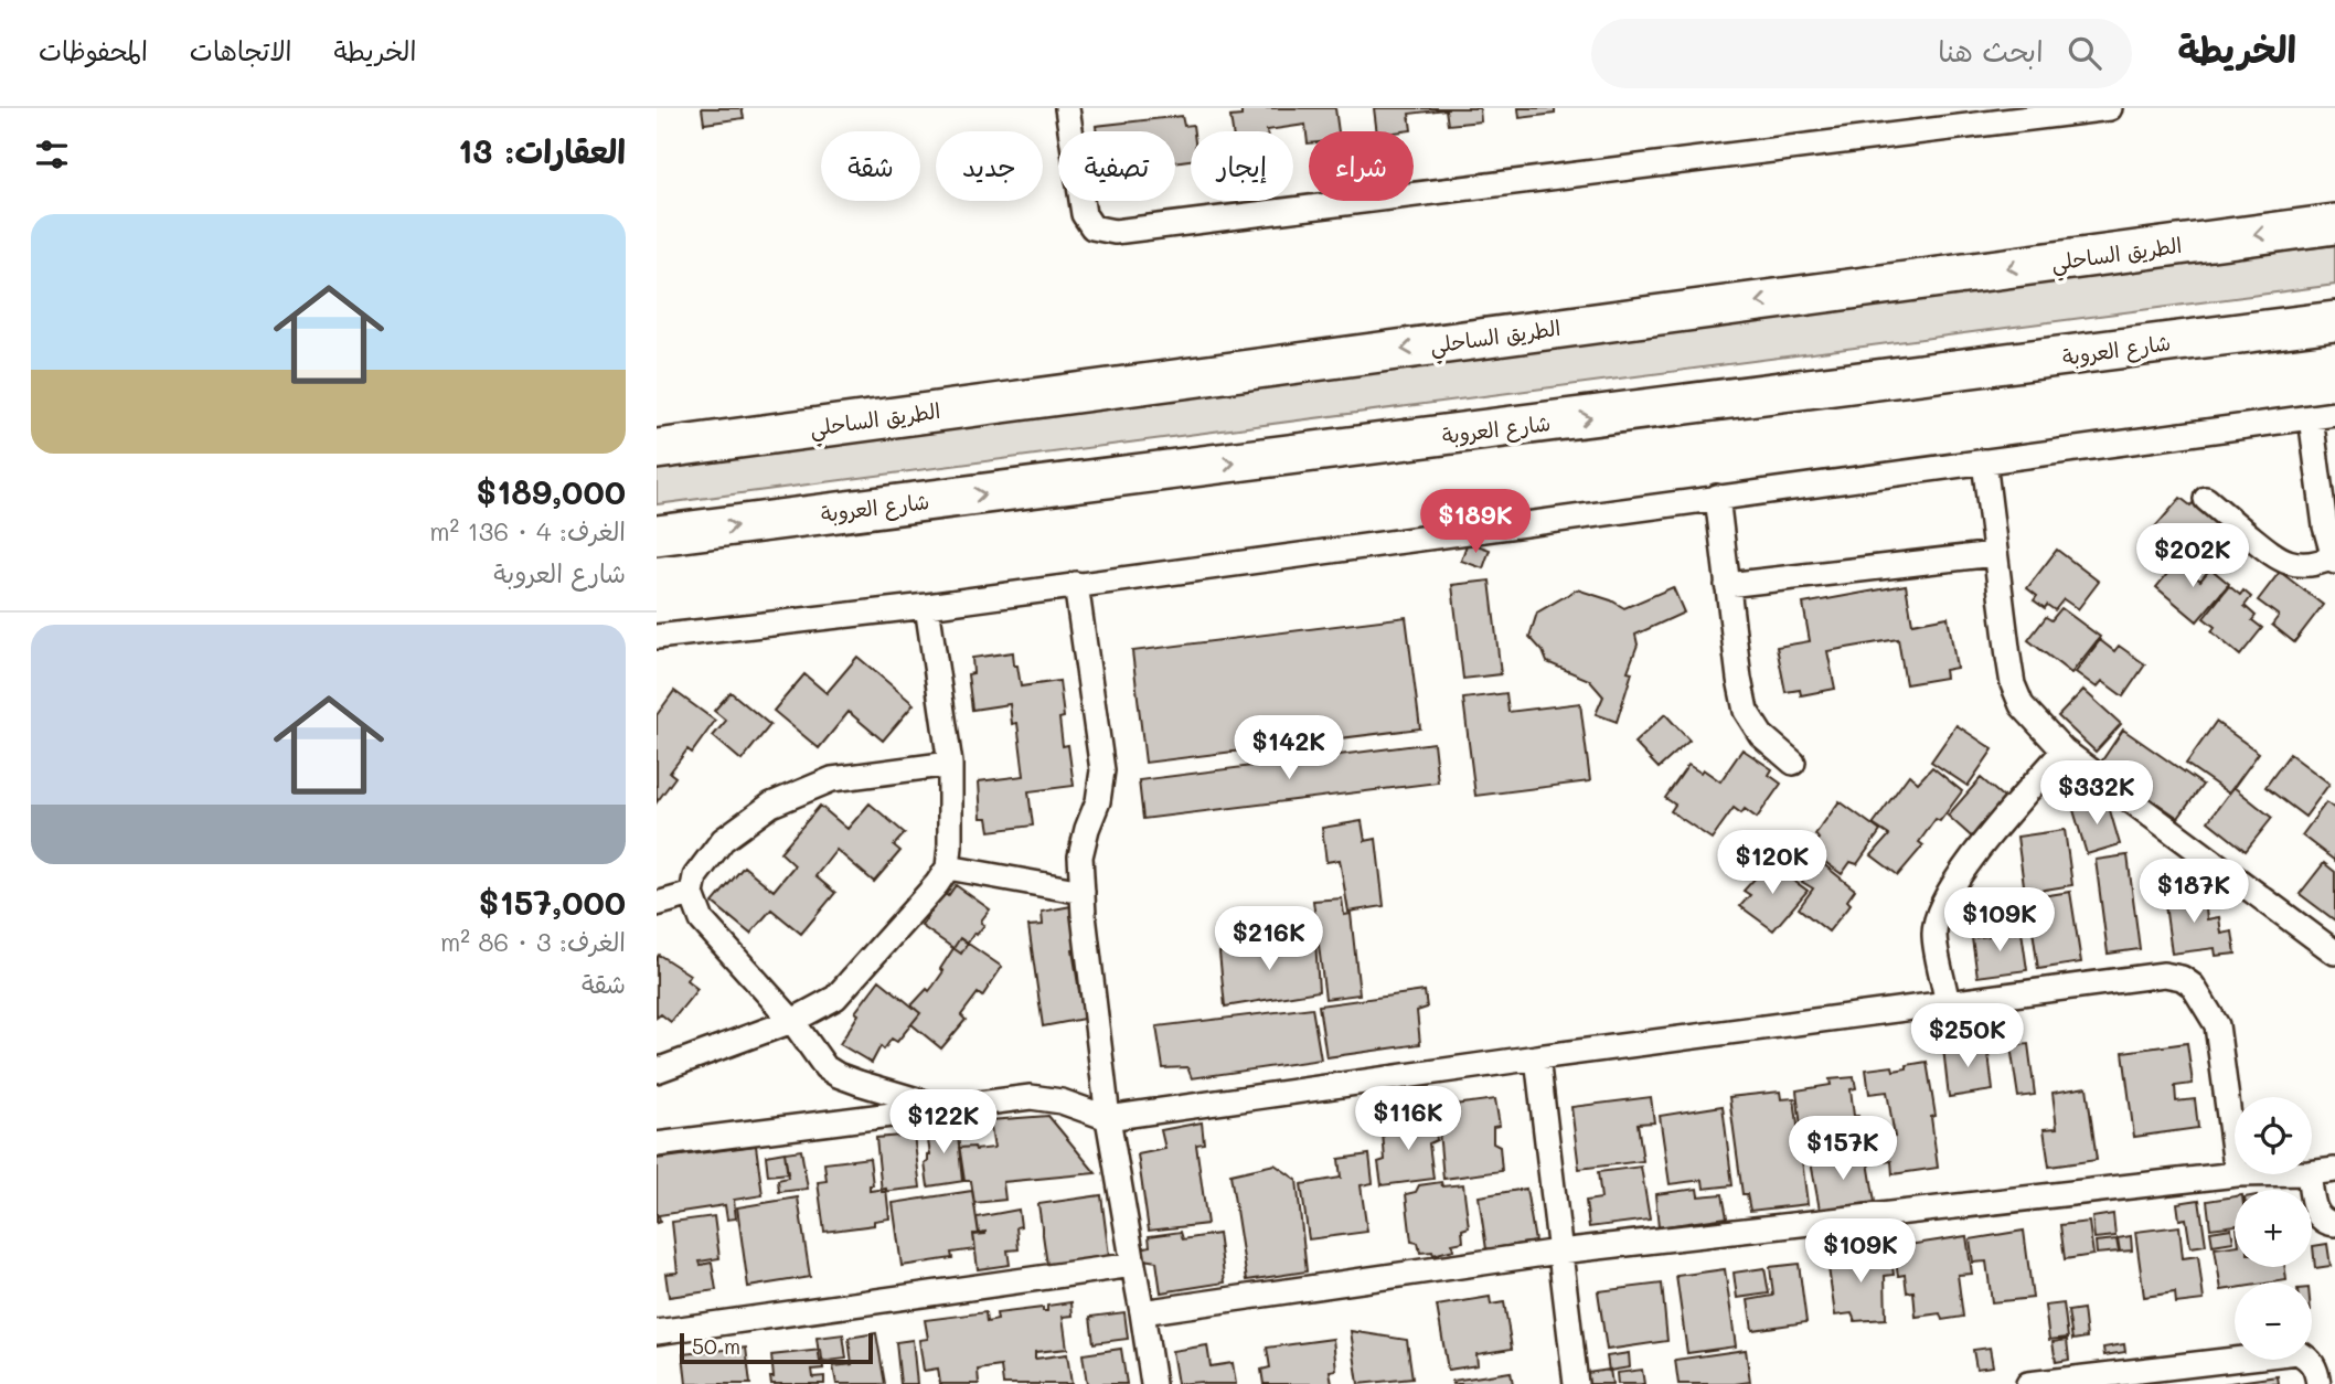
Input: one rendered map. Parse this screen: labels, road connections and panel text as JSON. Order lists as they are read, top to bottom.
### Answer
{
  "streets": {
    "highway": ["الطريق الساحلي", "شارع العروبة"]
  },
  "one_way": ["الطريق الساحلي", "شارع العروبة"],
  "scale_bar": "50 m",
  "page": {
    "header": "الخريطة",
    "search": "ابحث هنا",
    "nav": ["الخريطة", "الاتجاهات", "المحفوظات"],
    "heading": "العقارات: 13",
    "chip": [
      "شراء",
      "إيجار",
      "تصفية",
      "جديد",
      "شقة"
    ],
    "list": [
      {
        "name": "$189,000",
        "note": "الغرف: 4 · 136 m² · شارع العروبة"
      },
      {
        "name": "$157,000",
        "note": "الغرف: 3 · 86 m² · شقة"
      }
    ],
    "price": [
      "$189K",
      "$202K",
      "$142K",
      "$332K",
      "$120K",
      "$187K",
      "$109K",
      "$216K",
      "$250K",
      "$116K",
      "$122K",
      "$157K",
      "$109K"
    ],
    "map_buttons": ["+", "−"],
    "scale": "50 m"
  }
}
